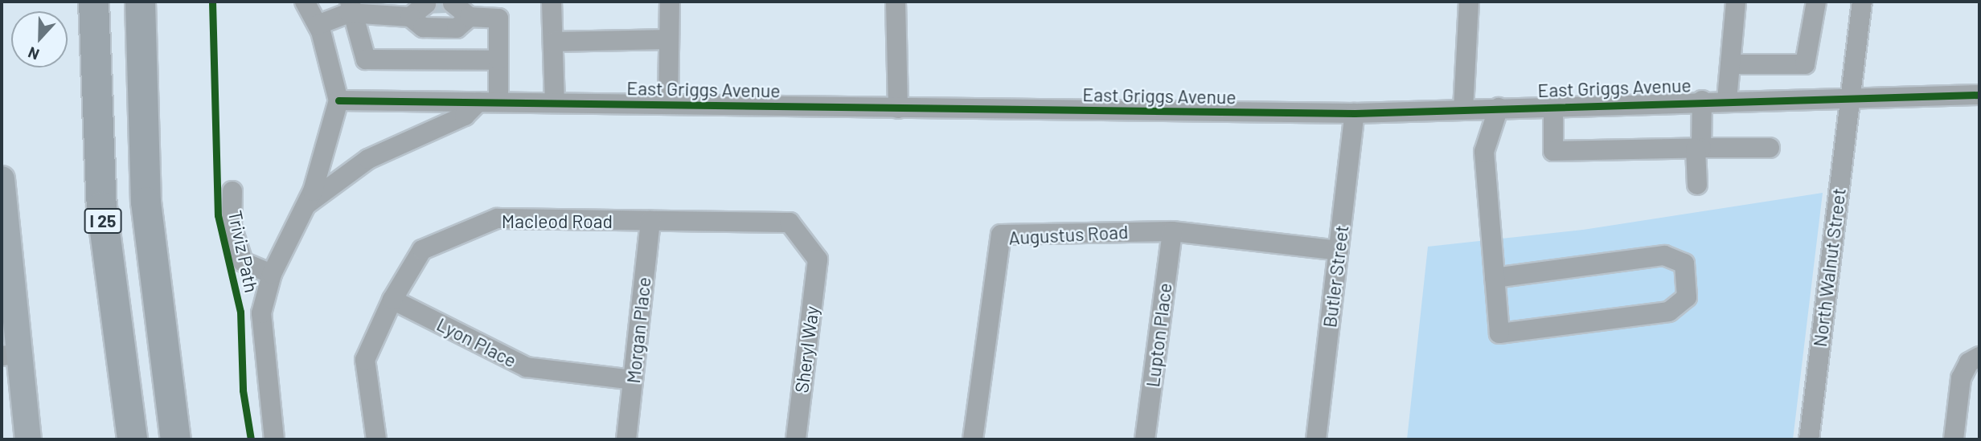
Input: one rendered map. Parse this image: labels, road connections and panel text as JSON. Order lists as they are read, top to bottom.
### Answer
{
  "streets": {
    "highway": ["I 25"],
    "street": [
      "East Griggs Avenue",
      "Macleod Road",
      "Augustus Road",
      "North Walnut Street",
      "Butler Street",
      "Morgan Place",
      "Lupton Place",
      "Lyon Place",
      "Sheryl Way"
    ],
    "cycle path": ["Triviz Path"]
  },
  "crossings": [
    ["East Griggs Avenue", "North Walnut Street"],
    ["East Griggs Avenue", "Butler Street"],
    ["Macleod Road", "Morgan Place"],
    ["Macleod Road", "Lyon Place"],
    ["Macleod Road", "Sheryl Way"],
    ["Augustus Road", "Butler Street"],
    ["Augustus Road", "Lupton Place"],
    ["Morgan Place", "Lyon Place"]
  ],
  "north": "bottom"
}
